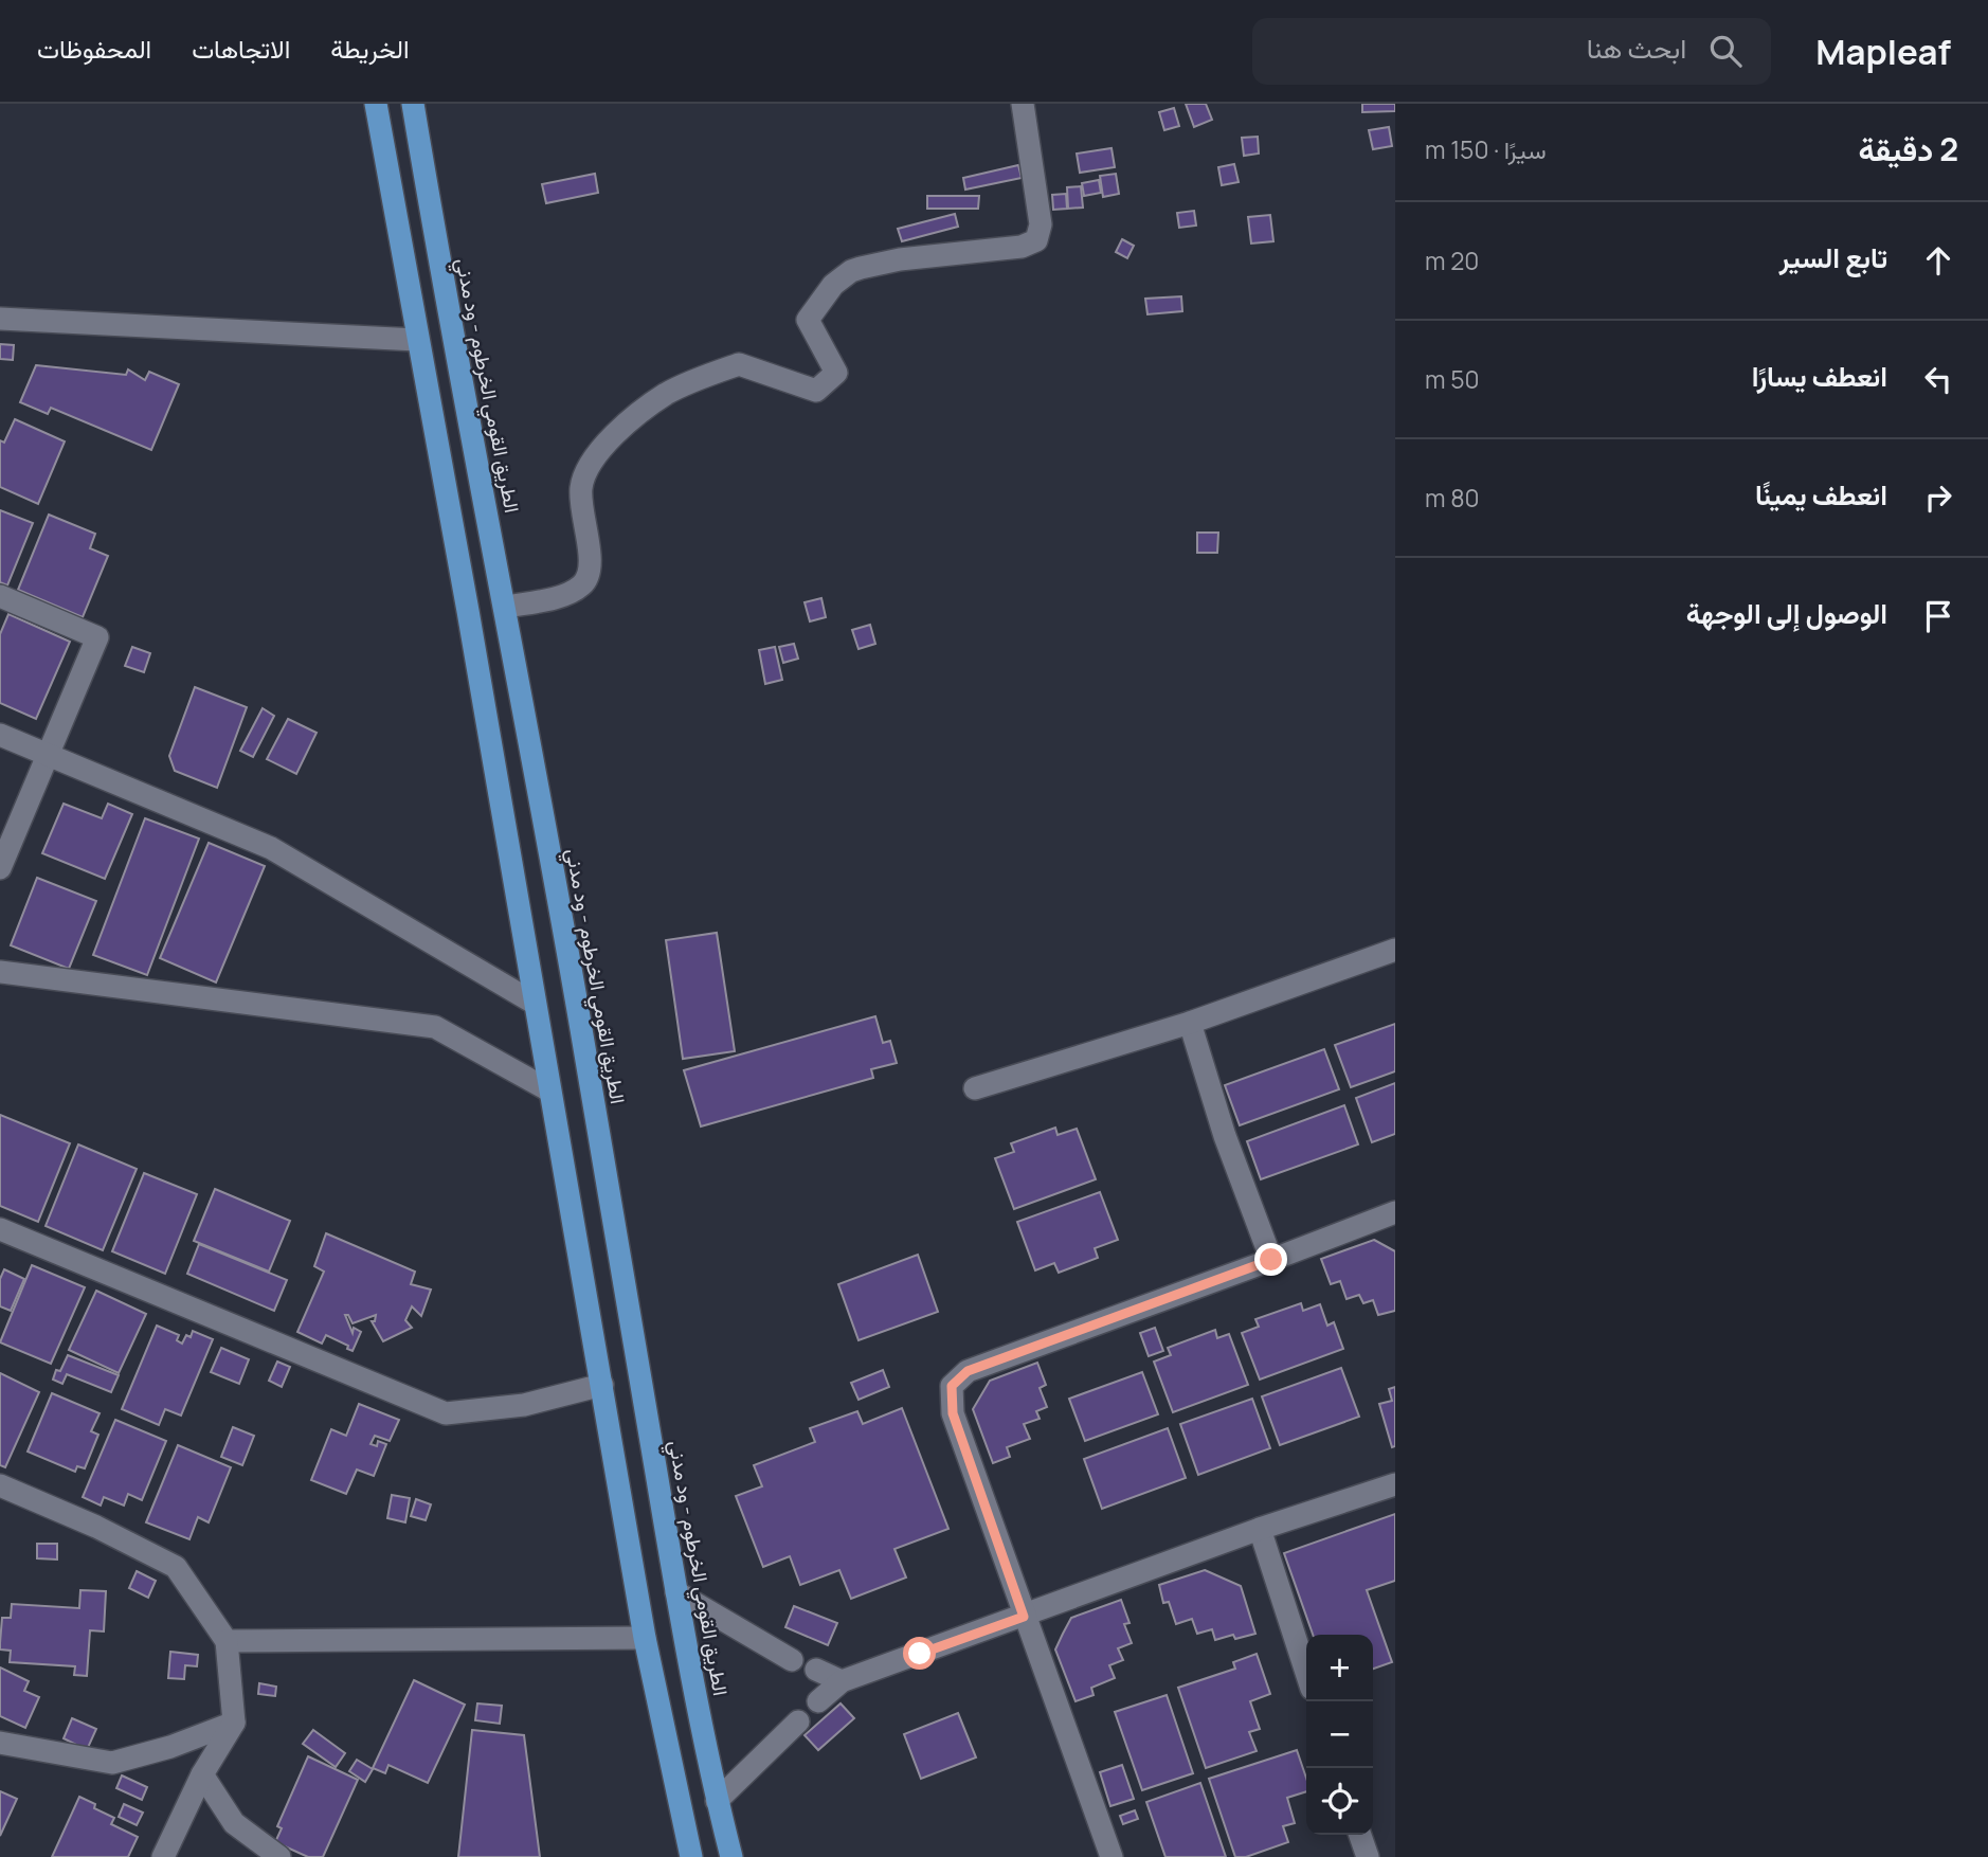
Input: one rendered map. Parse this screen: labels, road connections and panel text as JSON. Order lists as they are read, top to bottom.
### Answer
{
  "streets": {
    "highway": ["الطريق القومي الخرطوم - ود مدني"]
  },
  "page": {
    "header": "Mapleaf",
    "search": "ابحث هنا",
    "nav": ["الخريطة", "الاتجاهات", "المحفوظات"],
    "heading": ["2 دقيقة", "سيرًا · 150 m"],
    "list": [
      ["تابع السير", "20 m"],
      ["انعطف يسارًا", "50 m"],
      ["انعطف يمينًا", "80 m"],
      "الوصول إلى الوجهة"
    ],
    "map_buttons": ["+", "−"]
  }
}
